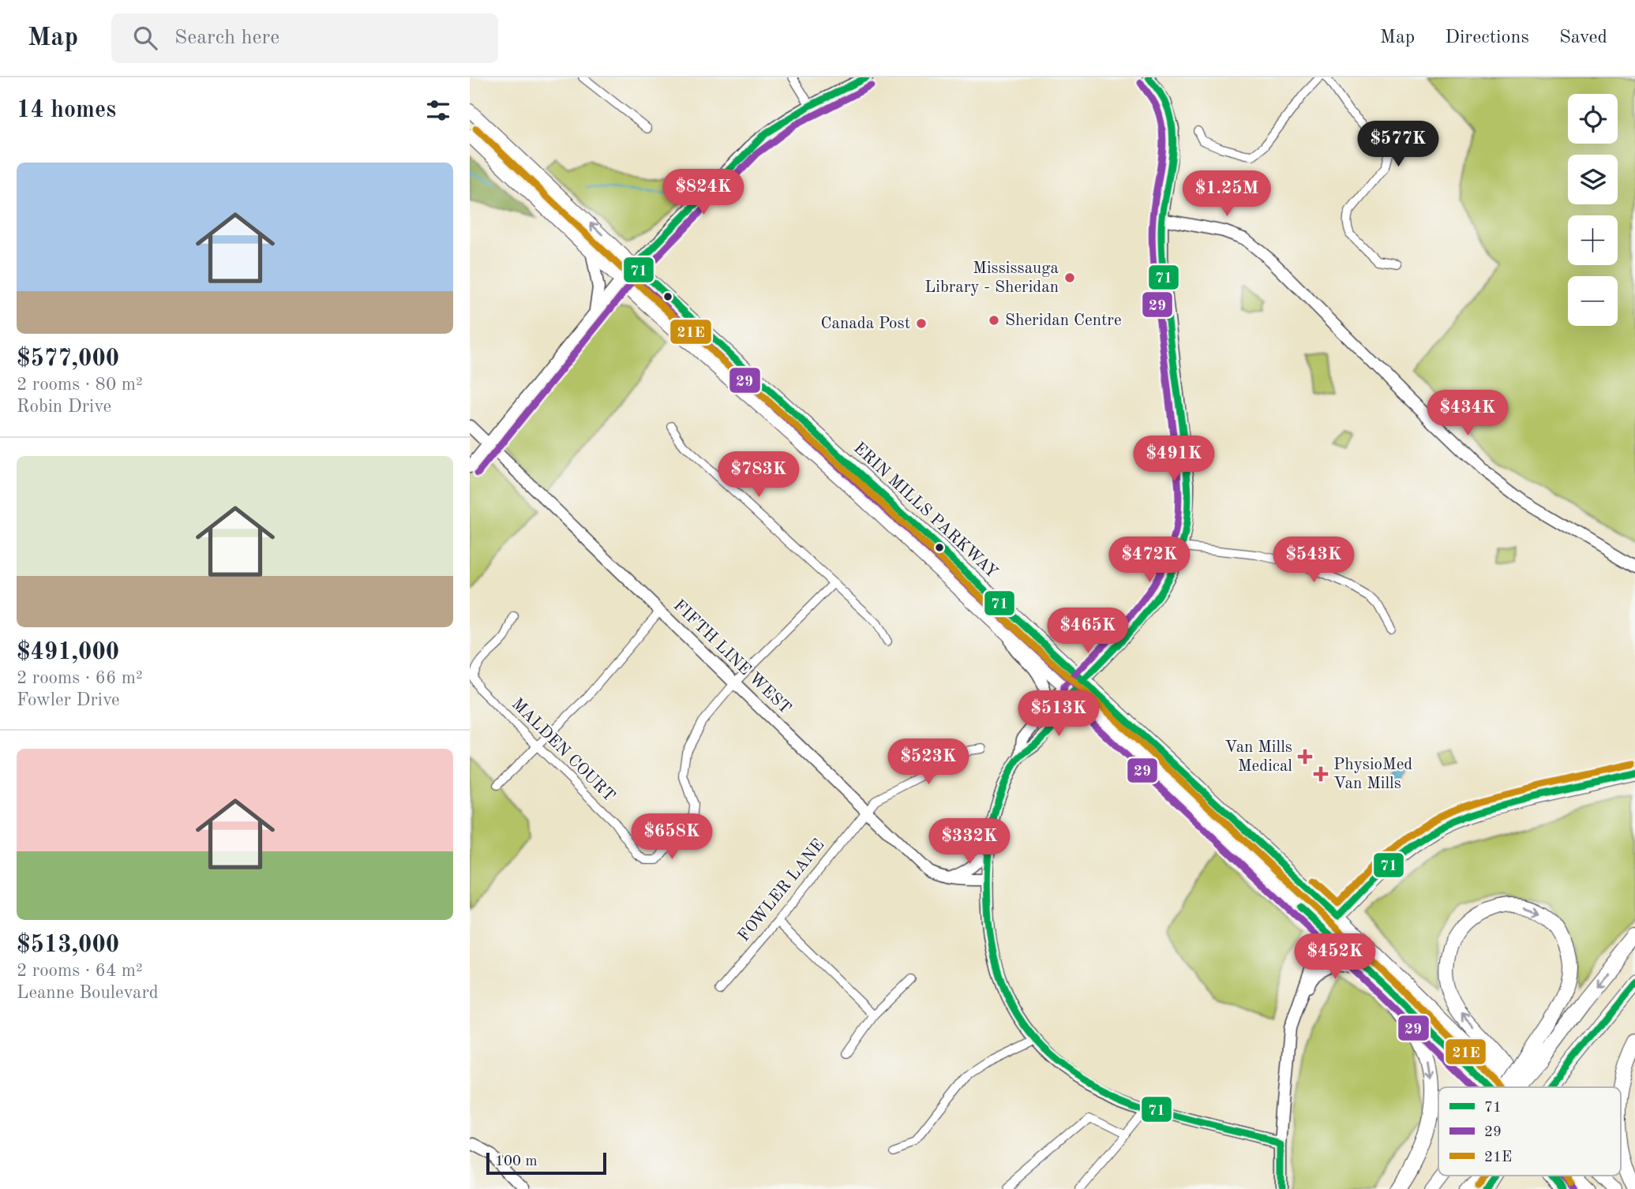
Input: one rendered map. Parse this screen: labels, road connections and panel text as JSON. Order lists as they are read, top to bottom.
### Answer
{
  "streets": {
    "main road": ["ERIN MILLS PARKWAY"],
    "street": ["FIFTH LINE WEST", "MALDEN COURT", "FOWLER LANE"]
  },
  "crossings": [
    ["FIFTH LINE WEST", "MALDEN COURT"],
    ["FIFTH LINE WEST", "FOWLER LANE"]
  ],
  "places": {
    "other": ["Mississauga Library - Sheridan", "Sheridan Centre", "Canada Post"],
    "health": ["Van Mills Medical", "PhysioMed Van Mills"]
  },
  "lines": ["transit line 71", "transit line 29", "transit line 21E"],
  "legend": ["71", "29", "21E"],
  "scale_bar": "100 m",
  "page": {
    "header": "Map",
    "search": "Search here",
    "nav": ["Map", "Directions", "Saved"],
    "heading": "14 homes",
    "map_buttons": ["+", "−"],
    "price": [
      "$577K",
      "$824K",
      "$1.25M",
      "$434K",
      "$491K",
      "$783K",
      "$472K",
      "$543K",
      "$465K",
      "$513K",
      "$523K",
      "$658K",
      "$332K",
      "$452K"
    ],
    "list": [
      {
        "name": "$577,000",
        "note": "2 rooms · 80 m² · Robin Drive"
      },
      {
        "name": "$491,000",
        "note": "2 rooms · 66 m² · Fowler Drive"
      },
      {
        "name": "$513,000",
        "note": "2 rooms · 64 m² · Leanne Boulevard"
      }
    ],
    "scale": "100 m"
  }
}
